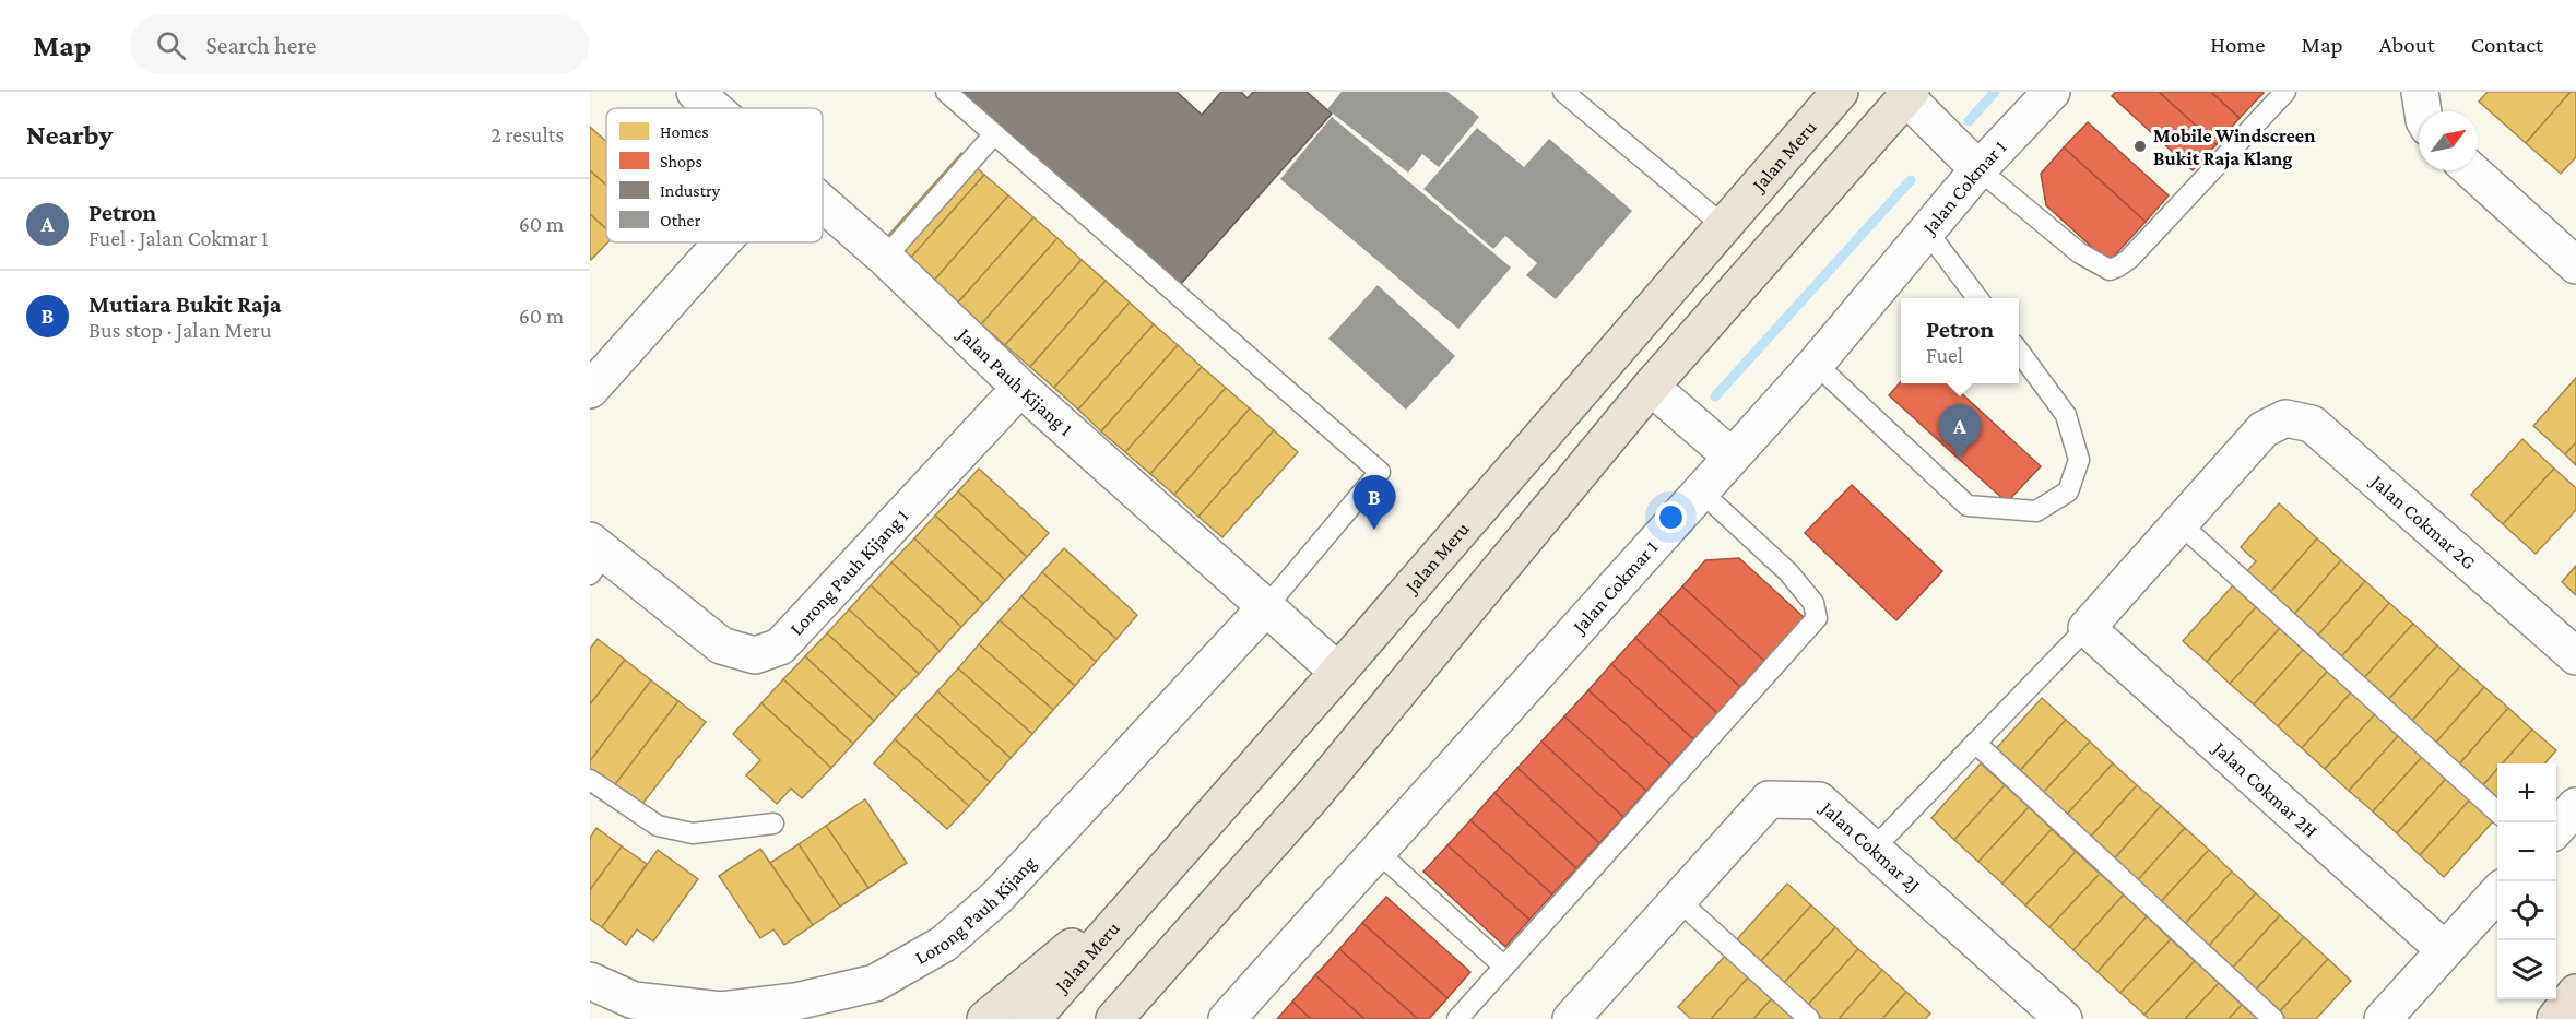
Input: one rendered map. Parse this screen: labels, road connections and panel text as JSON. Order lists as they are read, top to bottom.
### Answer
{
  "streets": {
    "highway": ["Jalan Meru"],
    "street": [
      "Jalan Cokmar 1",
      "Jalan Pauh Kijang 1",
      "Jalan Cokmar 2G",
      "Lorong Pauh Kijang 1",
      "Jalan Cokmar 2H",
      "Jalan Cokmar 2J",
      "Lorong Pauh Kijang"
    ]
  },
  "crossings": [
    ["Jalan Meru", "Jalan Pauh Kijang 1"],
    ["Jalan Pauh Kijang 1", "Lorong Pauh Kijang 1"],
    ["Jalan Pauh Kijang 1", "Lorong Pauh Kijang"]
  ],
  "places": ["Mobile Windscreen Bukit Raja Klang"],
  "legend": [
    "Homes",
    "Shops",
    "Industry",
    "Other"
  ],
  "north": "top right",
  "page": {
    "header": "Map",
    "search": "Search here",
    "nav": [
      "Home",
      "Map",
      "About",
      "Contact"
    ],
    "heading": ["Nearby", "2 results"],
    "list": [
      {
        "mark": "A",
        "name": "Petron",
        "note": "Fuel · Jalan Cokmar 1",
        "value": "60 m"
      },
      {
        "mark": "B",
        "name": "Mutiara Bukit Raja",
        "note": "Bus stop · Jalan Meru",
        "value": "60 m"
      }
    ],
    "popup": ["Petron", "Fuel"],
    "pins": ["A", "B"],
    "map_buttons": ["+", "−"]
  }
}
